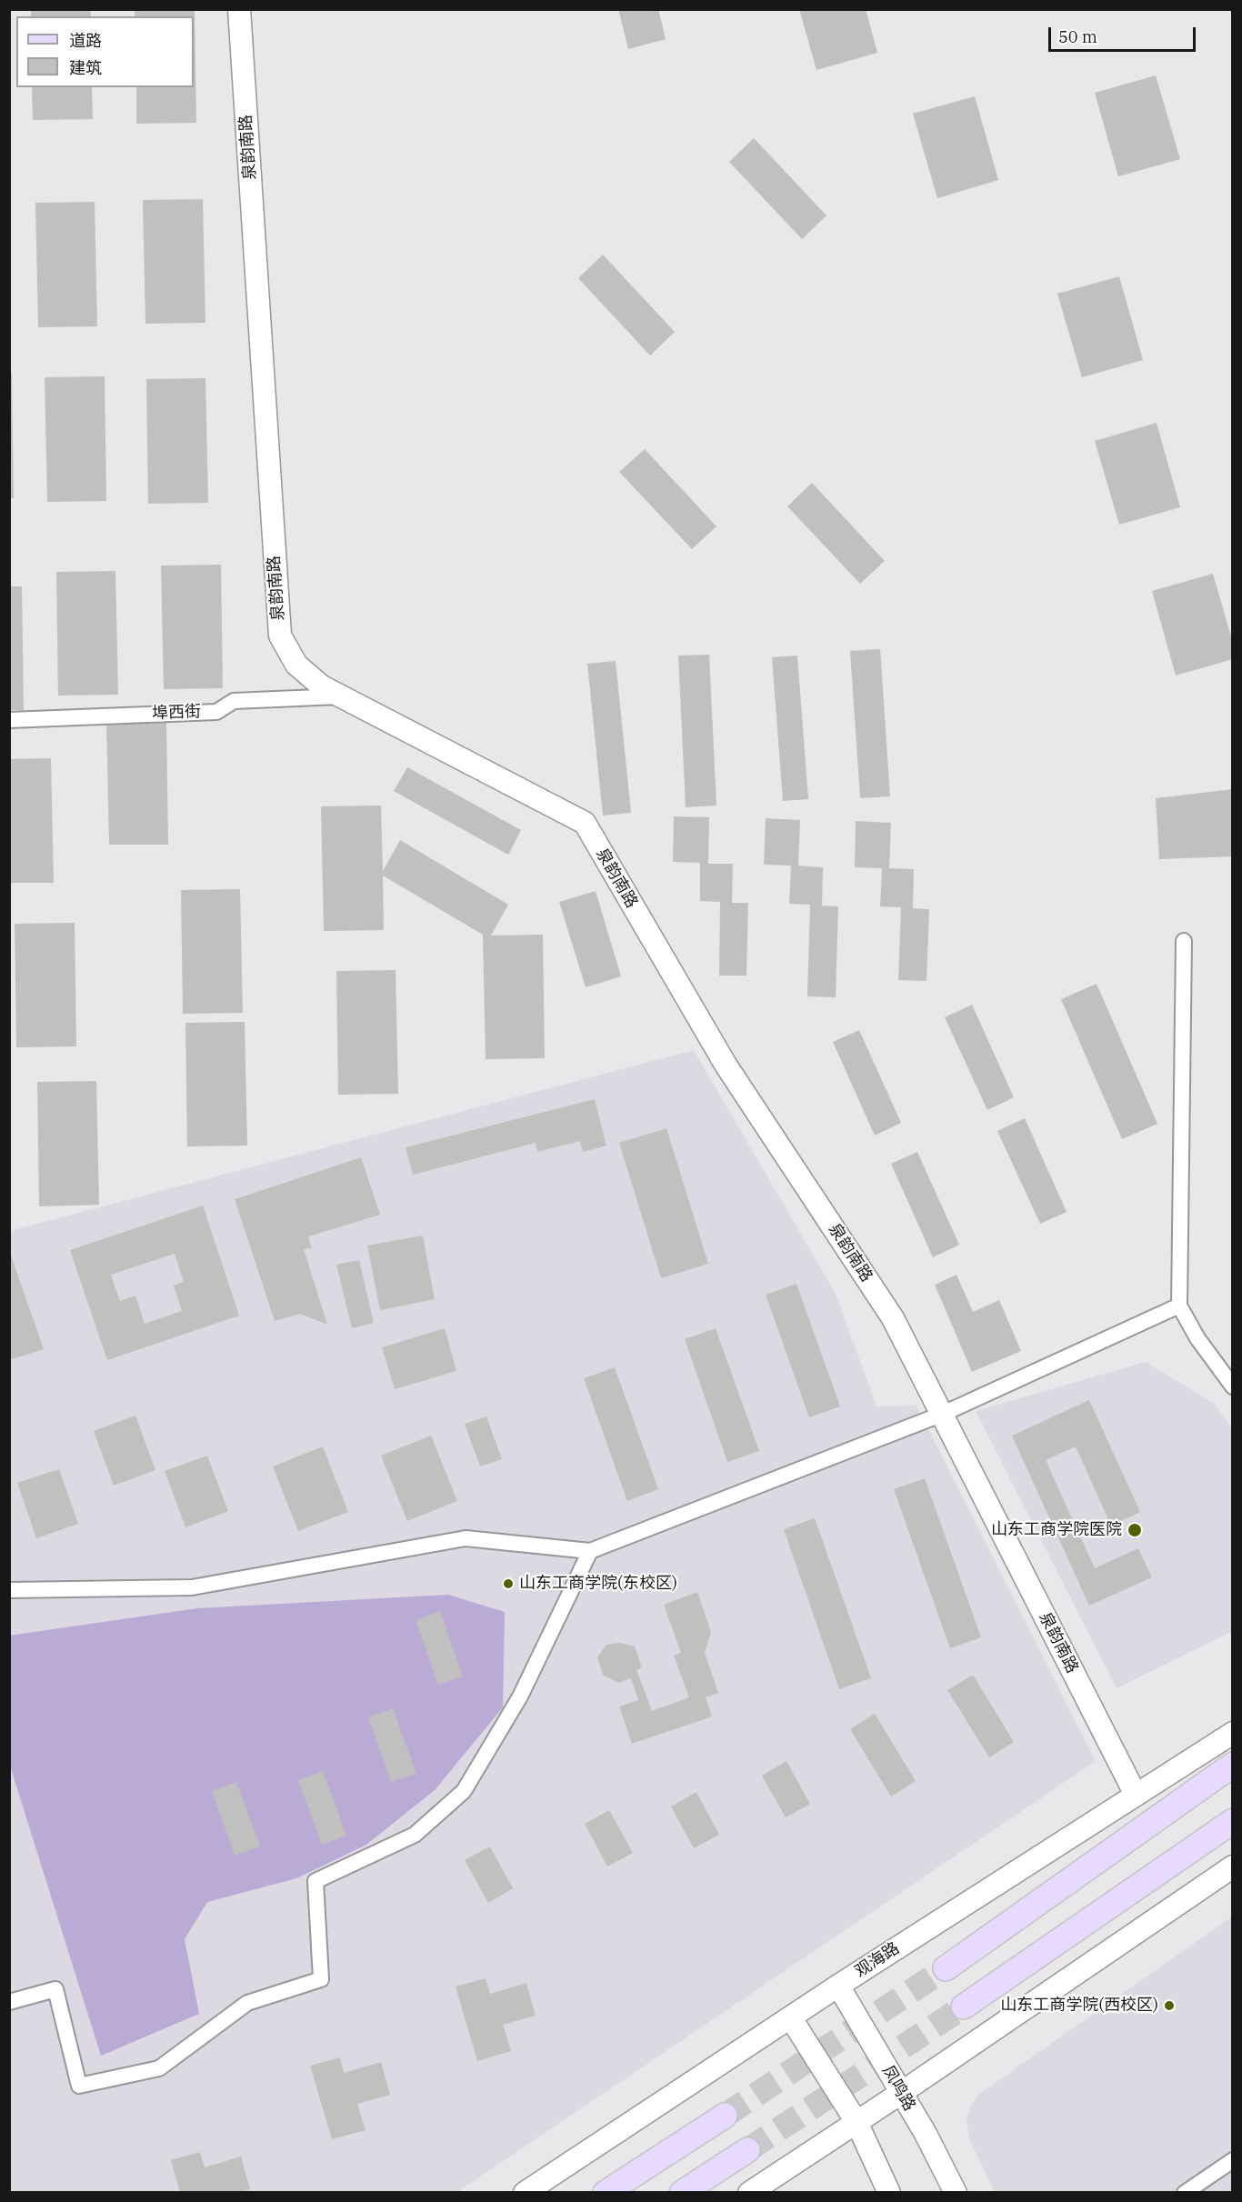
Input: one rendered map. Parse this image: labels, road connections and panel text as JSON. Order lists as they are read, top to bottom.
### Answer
{
  "streets": {
    "street": [
      "泉韵南路",
      "埠西街",
      "观海路",
      "凤鸣路"
    ]
  },
  "crossings": [
    ["泉韵南路", "埠西街"],
    ["泉韵南路", "观海路"],
    ["观海路", "凤鸣路"]
  ],
  "places": ["山东工商学院医院", "山东工商学院(东校区)", "山东工商学院(西校区)"],
  "legend": ["道路", "建筑"],
  "scale_bar": "50 m"
}
